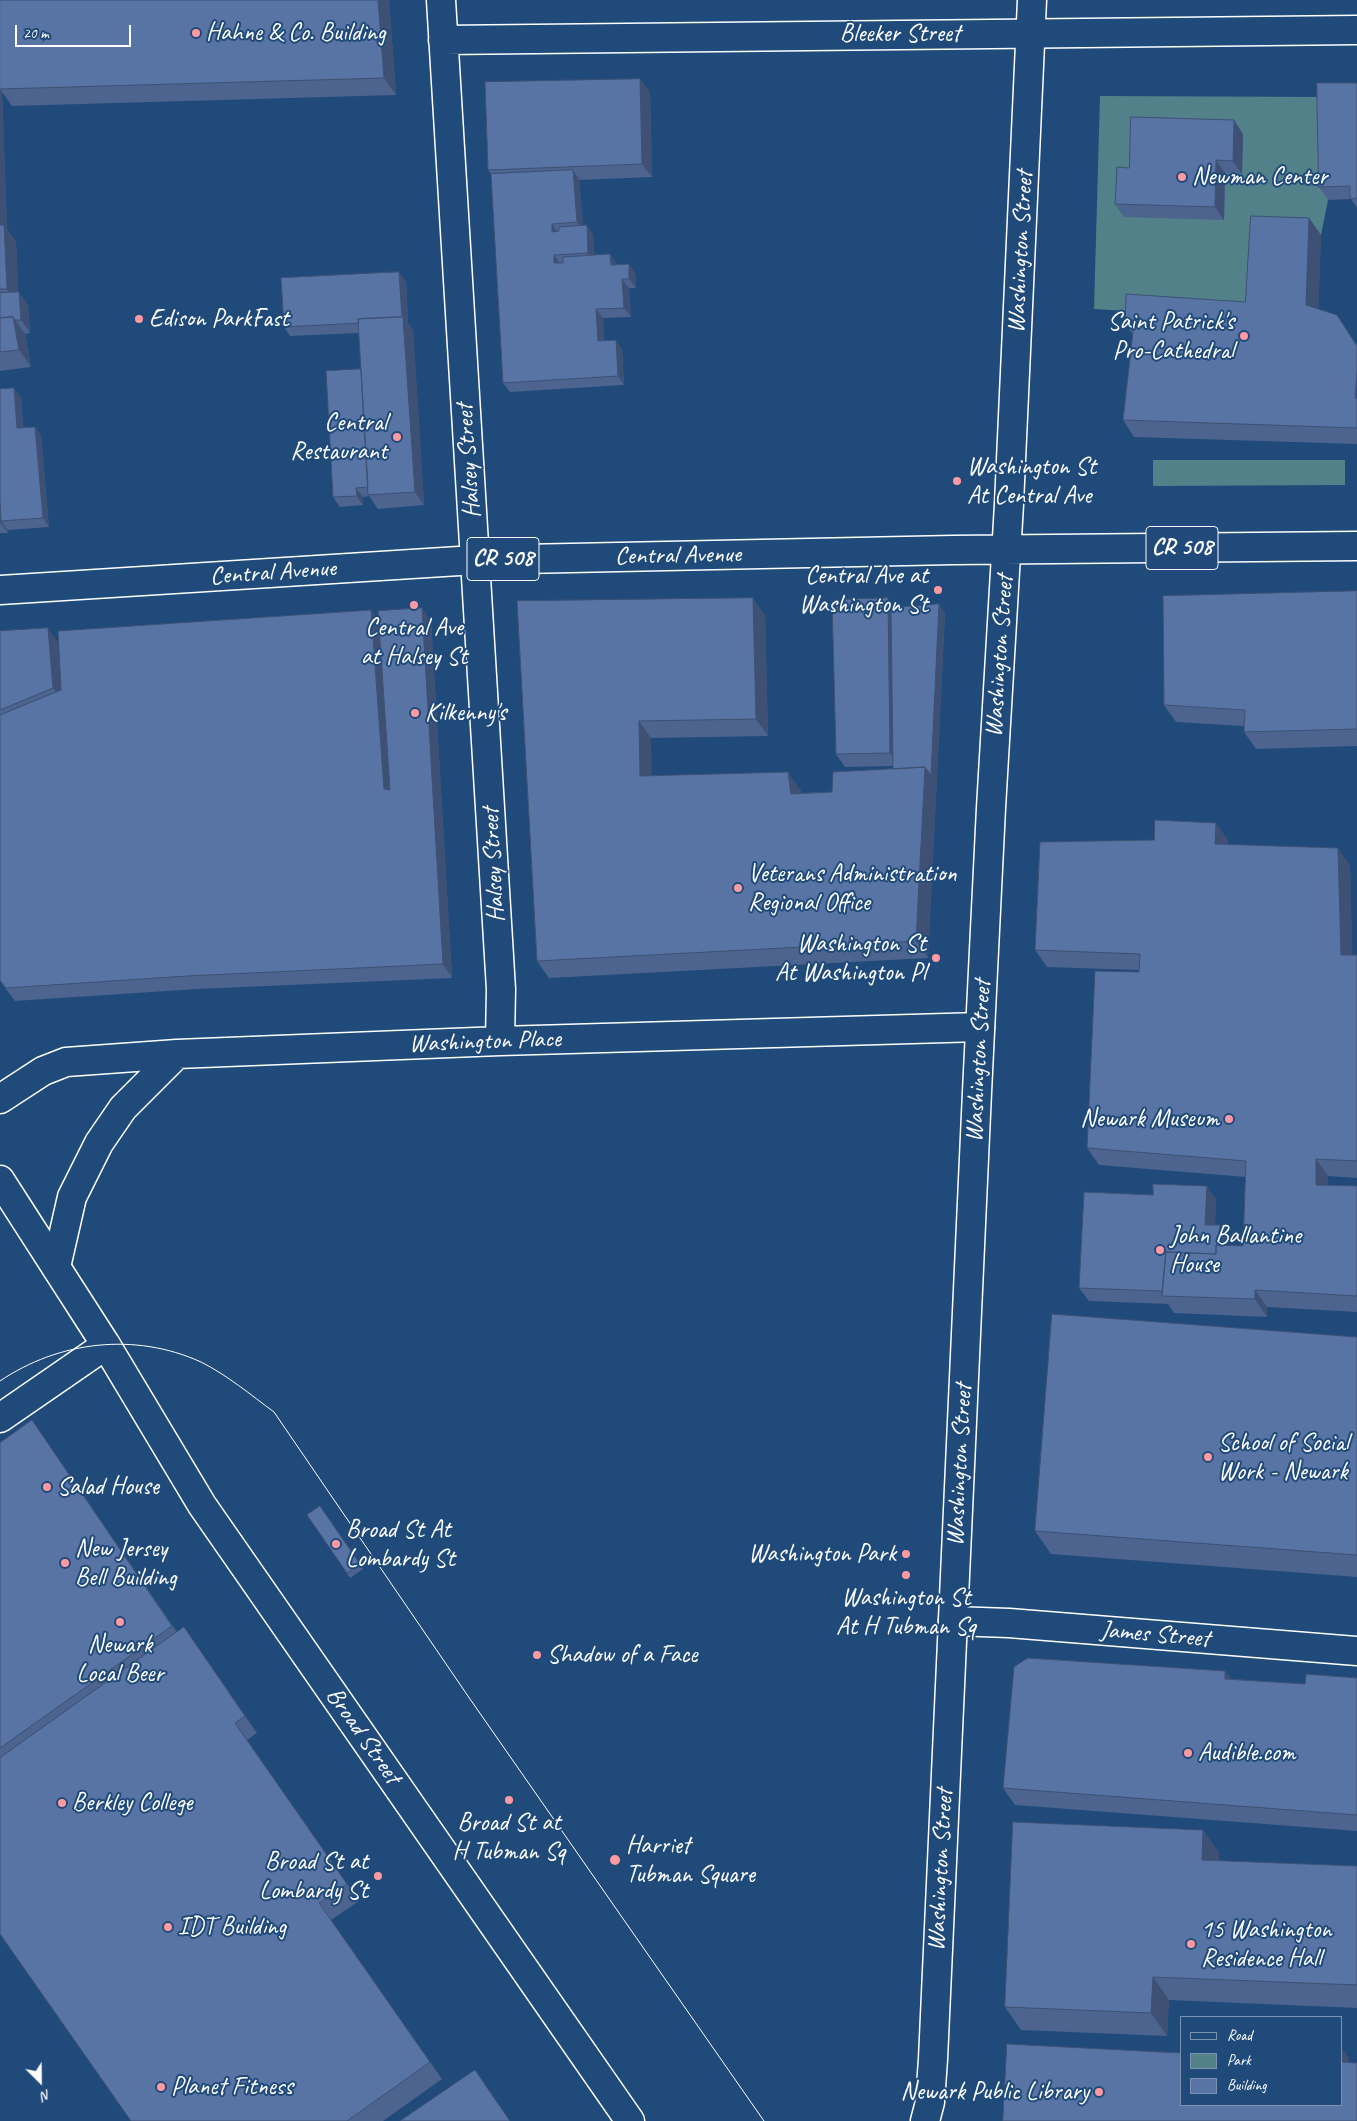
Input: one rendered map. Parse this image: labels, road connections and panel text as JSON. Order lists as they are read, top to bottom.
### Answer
{
  "streets": {
    "main road": [
      "Bleeker Street",
      "Washington Street",
      "Halsey Street",
      "CR 508",
      "Central Avenue",
      "Washington Place",
      "James Street",
      "Broad Street"
    ]
  },
  "crossings": [
    ["Bleeker Street", "Washington Street"],
    ["Bleeker Street", "Halsey Street"],
    ["Washington Street", "Central Avenue"],
    ["Washington Street", "Washington Place"],
    ["Washington Street", "James Street"],
    ["Halsey Street", "Central Avenue"],
    ["Halsey Street", "Washington Place"]
  ],
  "places": [
    "Hahne & Co. Building",
    "Newman Center",
    "Edison ParkFast",
    "Saint Patrick's Pro-Cathedral",
    "Central Restaurant",
    "Washington St At Central Ave",
    "Central Ave at Washington St",
    "Central Ave at Halsey St",
    "Kilkenny's",
    "Veterans Administration Regional Office",
    "Washington St At Washington Pl",
    "Newark Museum",
    "John Ballantine House",
    "School of Social Work - Newark",
    "Salad House",
    "Broad St At Lombardy St",
    "Washington Park",
    "New Jersey Bell Building",
    "Washington St At H Tubman Sq",
    "Newark Local Beer",
    "Shadow of a Face",
    "Audible.com",
    "Broad St at H Tubman Sq",
    "Berkley College",
    "Harriet Tubman Square",
    "Broad St at Lombardy St",
    "IDT Building",
    "15 Washington Residence Hall",
    "Planet Fitness",
    "Newark Public Library"
  ],
  "legend": ["Road", "Park", "Building"],
  "scale_bar": "20 m",
  "north": "bottom right"
}
